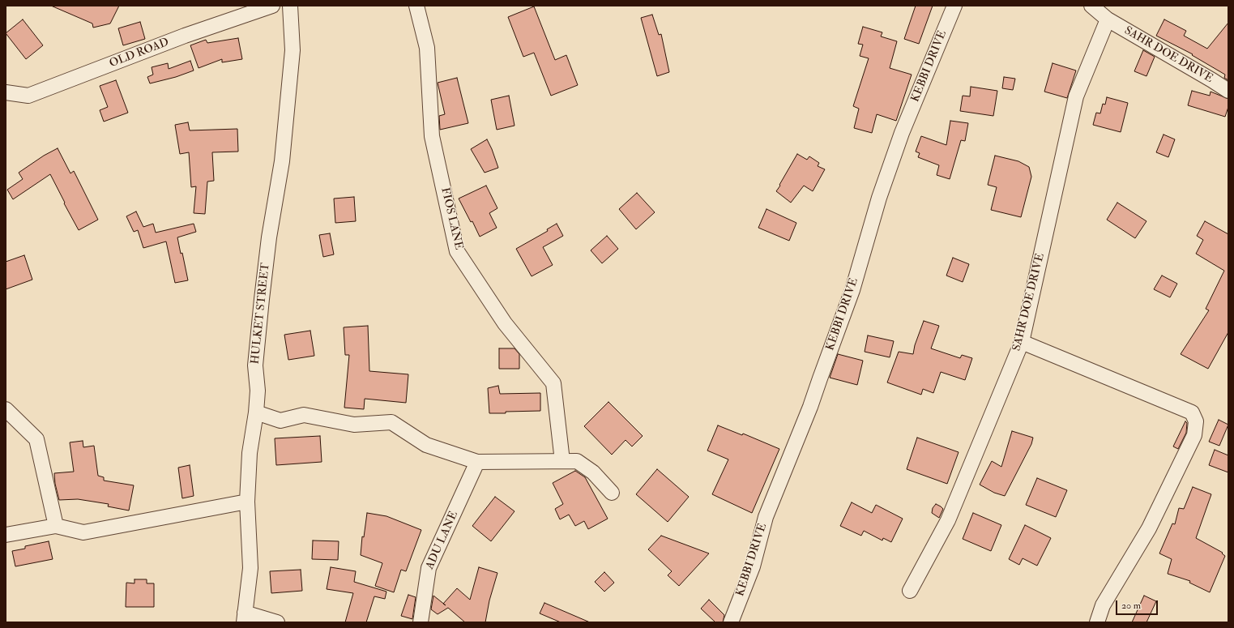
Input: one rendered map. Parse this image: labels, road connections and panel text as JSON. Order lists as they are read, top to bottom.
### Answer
{
  "streets": {
    "street": [
      "OLD ROAD",
      "SAHR DOE DRIVE",
      "KEBBI DRIVE",
      "FIOS LANE",
      "HULKET STREET",
      "ADU LANE"
    ]
  },
  "scale_bar": "20 m"
}
